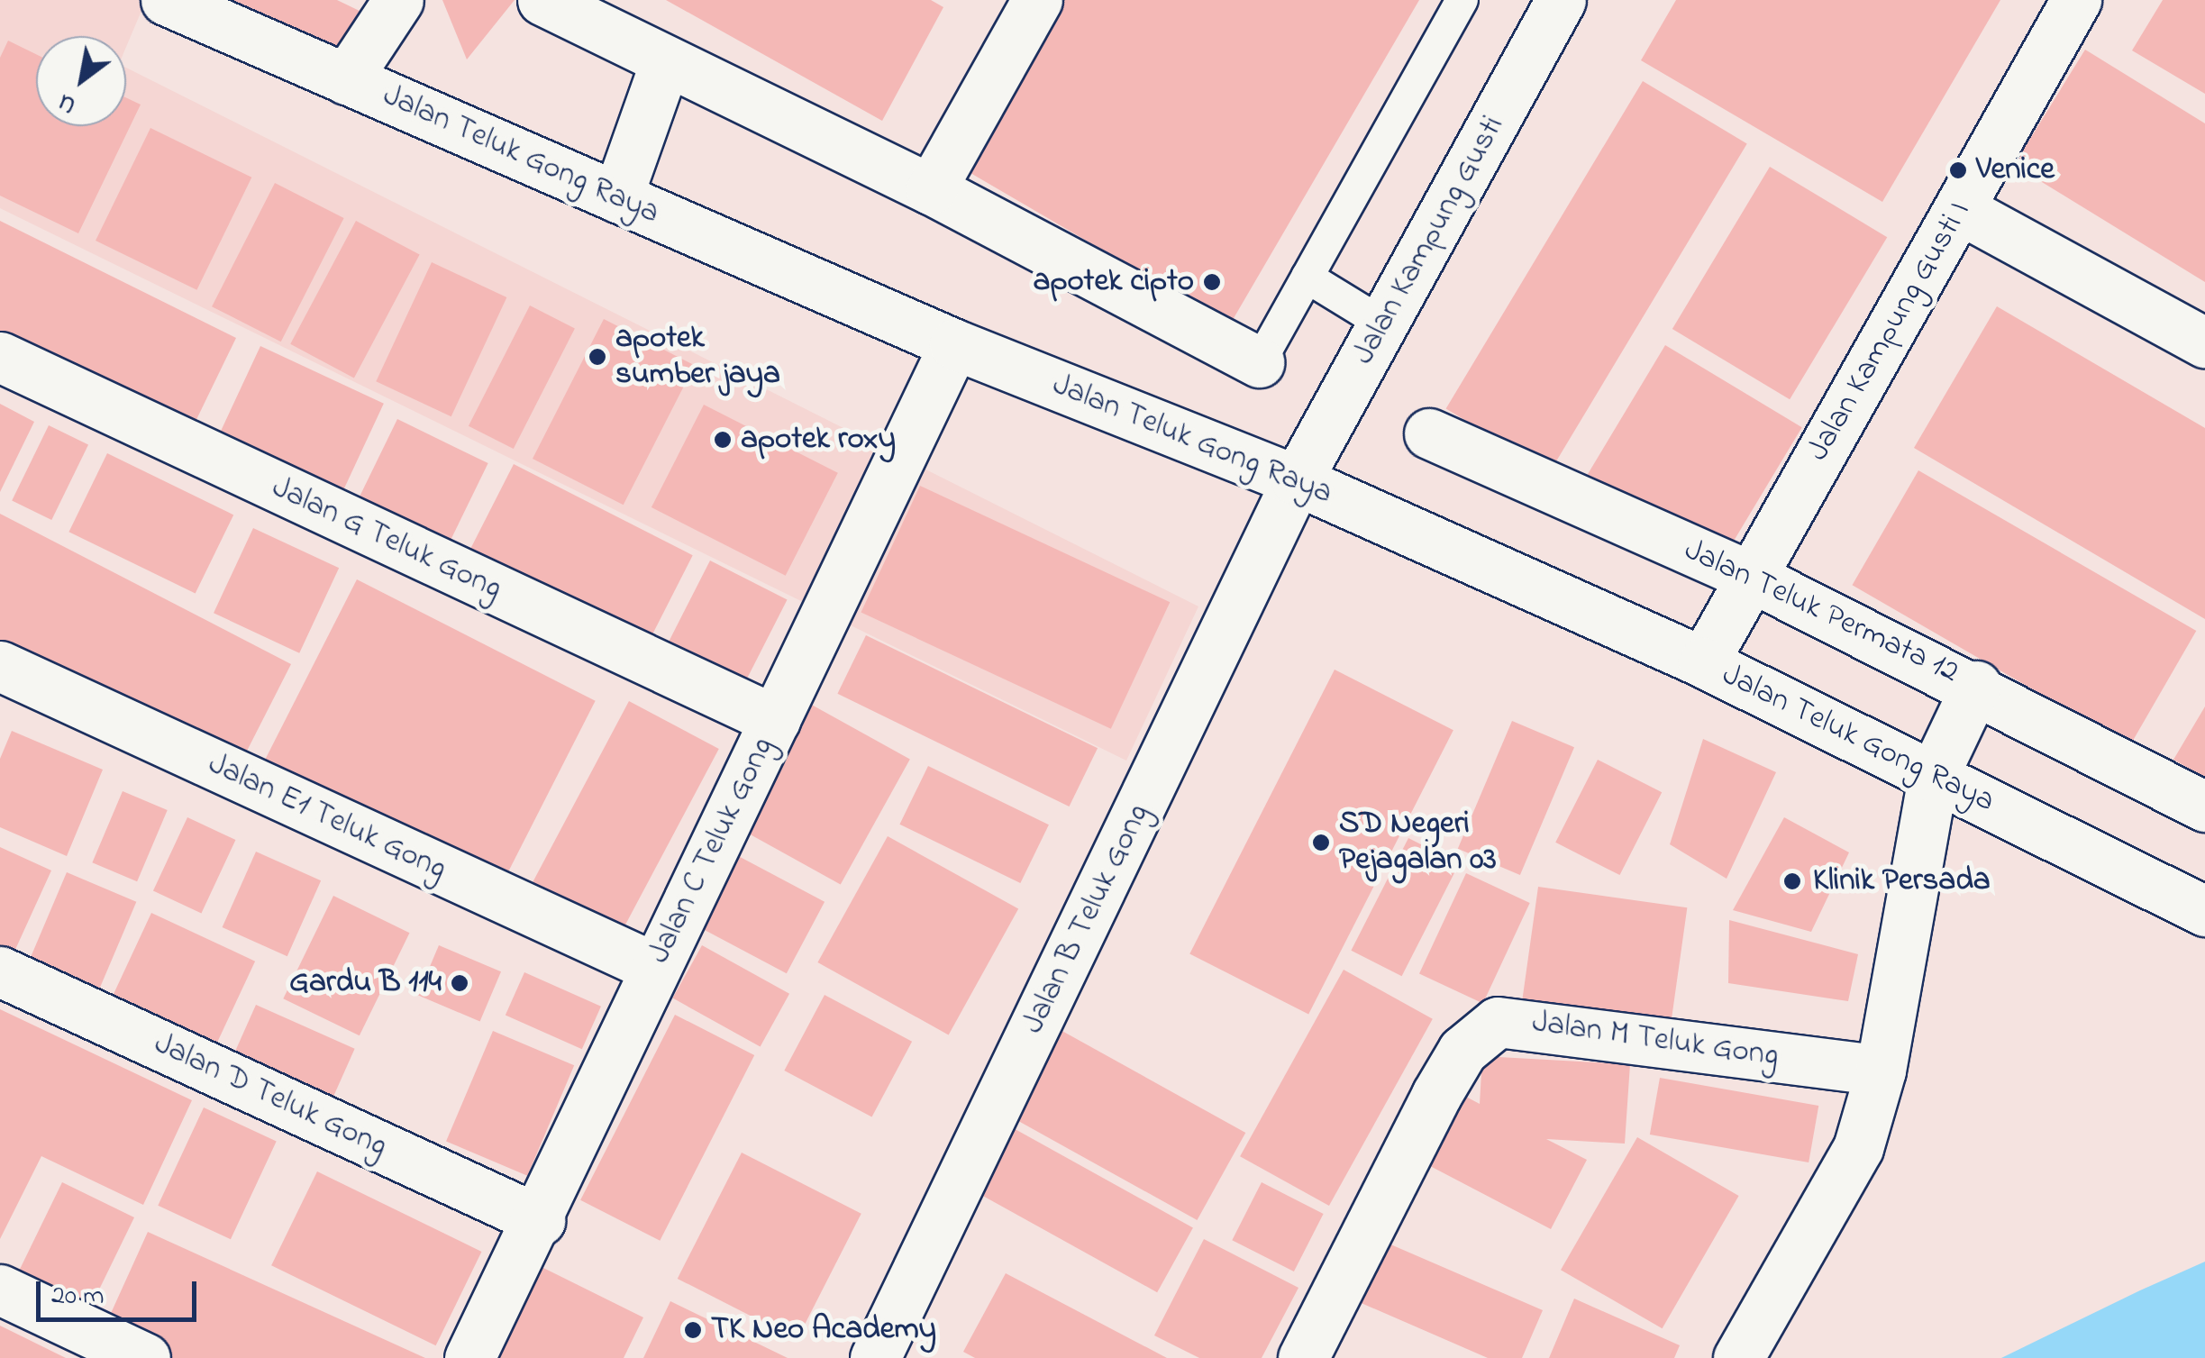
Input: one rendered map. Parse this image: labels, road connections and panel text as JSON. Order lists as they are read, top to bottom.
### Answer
{
  "streets": {
    "street": [
      "Jalan Teluk Gong Raya",
      "Jalan Kampung Gusti",
      "Jalan Kampung Gusti I",
      "Jalan G Teluk Gong",
      "Jalan Teluk Permata 12",
      "Jalan E1 Teluk Gong",
      "Jalan C Teluk Gong",
      "Jalan B Teluk Gong",
      "Jalan M Teluk Gong",
      "Jalan D Teluk Gong"
    ]
  },
  "crossings": [
    ["Jalan Teluk Gong Raya", "Jalan Kampung Gusti"],
    ["Jalan Teluk Gong Raya", "Jalan Kampung Gusti I"],
    ["Jalan Teluk Gong Raya", "Jalan C Teluk Gong"],
    ["Jalan Teluk Gong Raya", "Jalan B Teluk Gong"],
    ["Jalan Kampung Gusti", "Jalan B Teluk Gong"],
    ["Jalan Kampung Gusti I", "Jalan Teluk Permata 12"],
    ["Jalan G Teluk Gong", "Jalan C Teluk Gong"],
    ["Jalan E1 Teluk Gong", "Jalan C Teluk Gong"],
    ["Jalan C Teluk Gong", "Jalan D Teluk Gong"]
  ],
  "places": [
    "Venice",
    "apotek cipto",
    "apotek sumber jaya",
    "apotek roxy",
    "SD Negeri Pejagalan 03",
    "Klinik Persada",
    "Gardu B 114",
    "TK Neo Academy"
  ],
  "scale_bar": "20 m",
  "north": "bottom left"
}
